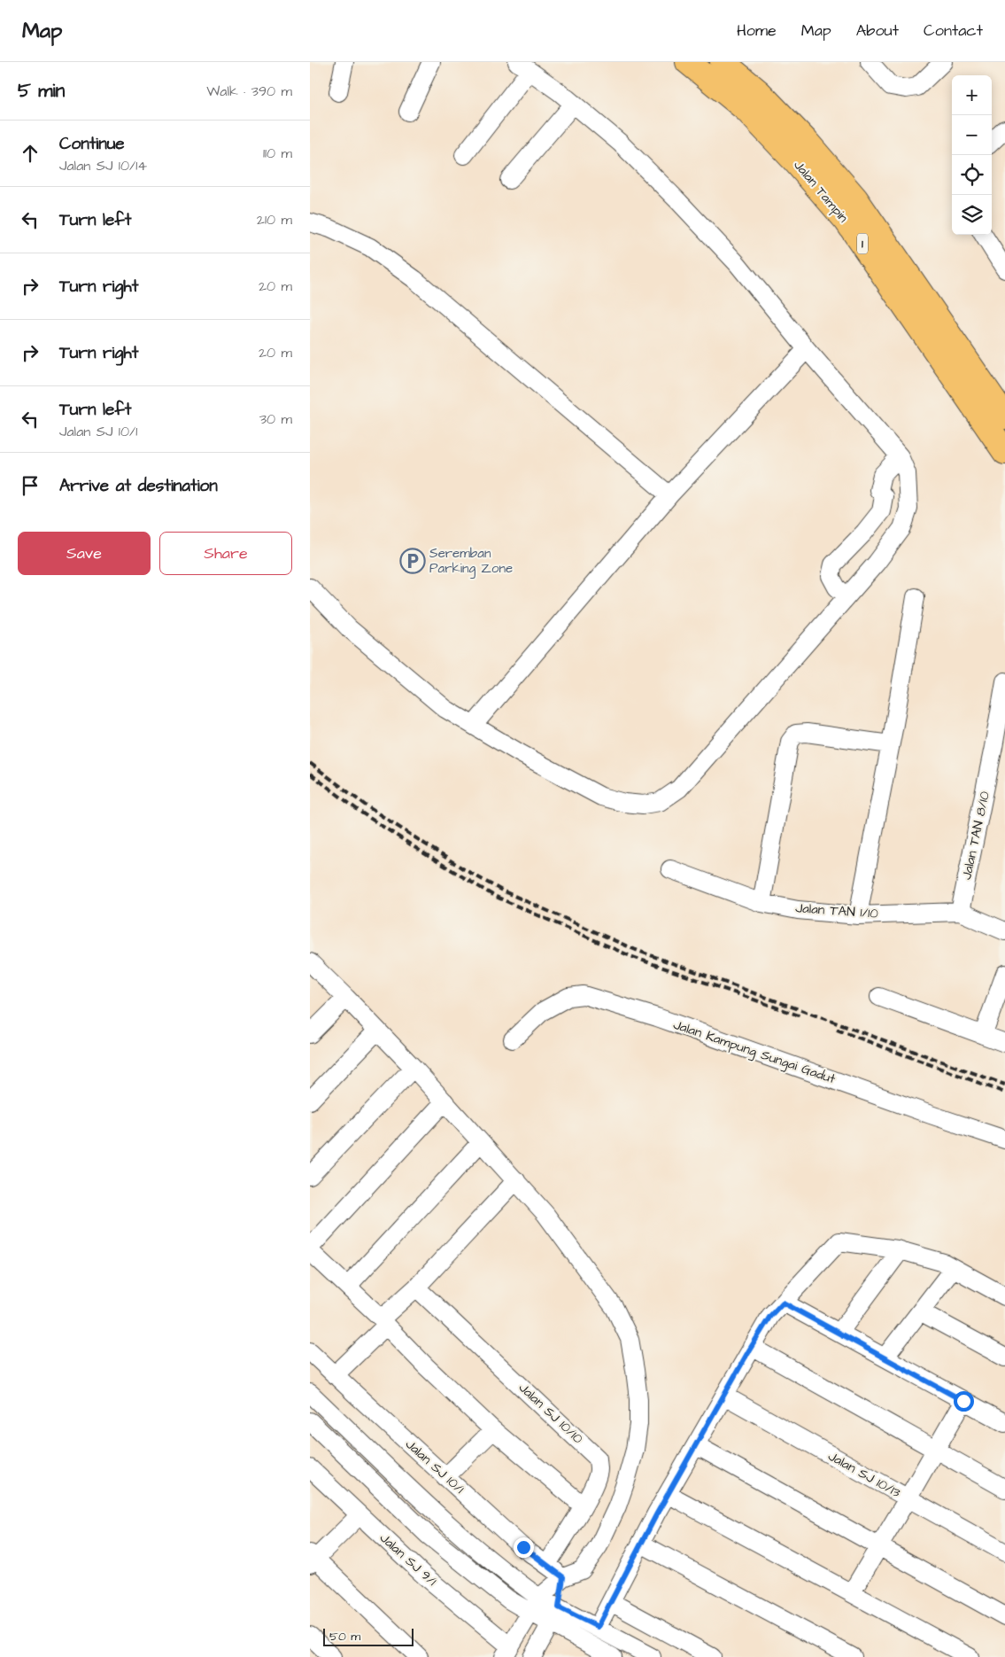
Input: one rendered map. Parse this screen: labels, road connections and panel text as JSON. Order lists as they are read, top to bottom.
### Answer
{
  "streets": {
    "highway": ["Jalan Tampin", "1"],
    "street": [
      "Jalan TAN 8/10",
      "Jalan TAN 1/10",
      "Jalan Kampung Sungai Gadut",
      "Jalan SJ 10/10",
      "Jalan SJ 10/1",
      "Jalan SJ 10/13",
      "Jalan SJ 9/1"
    ]
  },
  "crossings": [
    ["Jalan TAN 8/10", "Jalan TAN 1/10"],
    ["Jalan SJ 10/10", "Jalan SJ 10/1"]
  ],
  "places": {
    "parking": ["Seremban Parking Zone"]
  },
  "scale_bar": "50 m",
  "page": {
    "header": "Map",
    "nav": [
      "Home",
      "Map",
      "About",
      "Contact"
    ],
    "heading": ["5 min", "Walk · 390 m"],
    "map_buttons": ["+", "−"],
    "list": [
      ["Continue", "Jalan SJ 10/14", "110 m"],
      ["Turn left", "210 m"],
      ["Turn right", "20 m"],
      ["Turn right", "20 m"],
      ["Turn left", "Jalan SJ 10/1", "30 m"],
      "Arrive at destination"
    ],
    "buttons": ["Save", "Share"],
    "scale": "50 m"
  }
}
